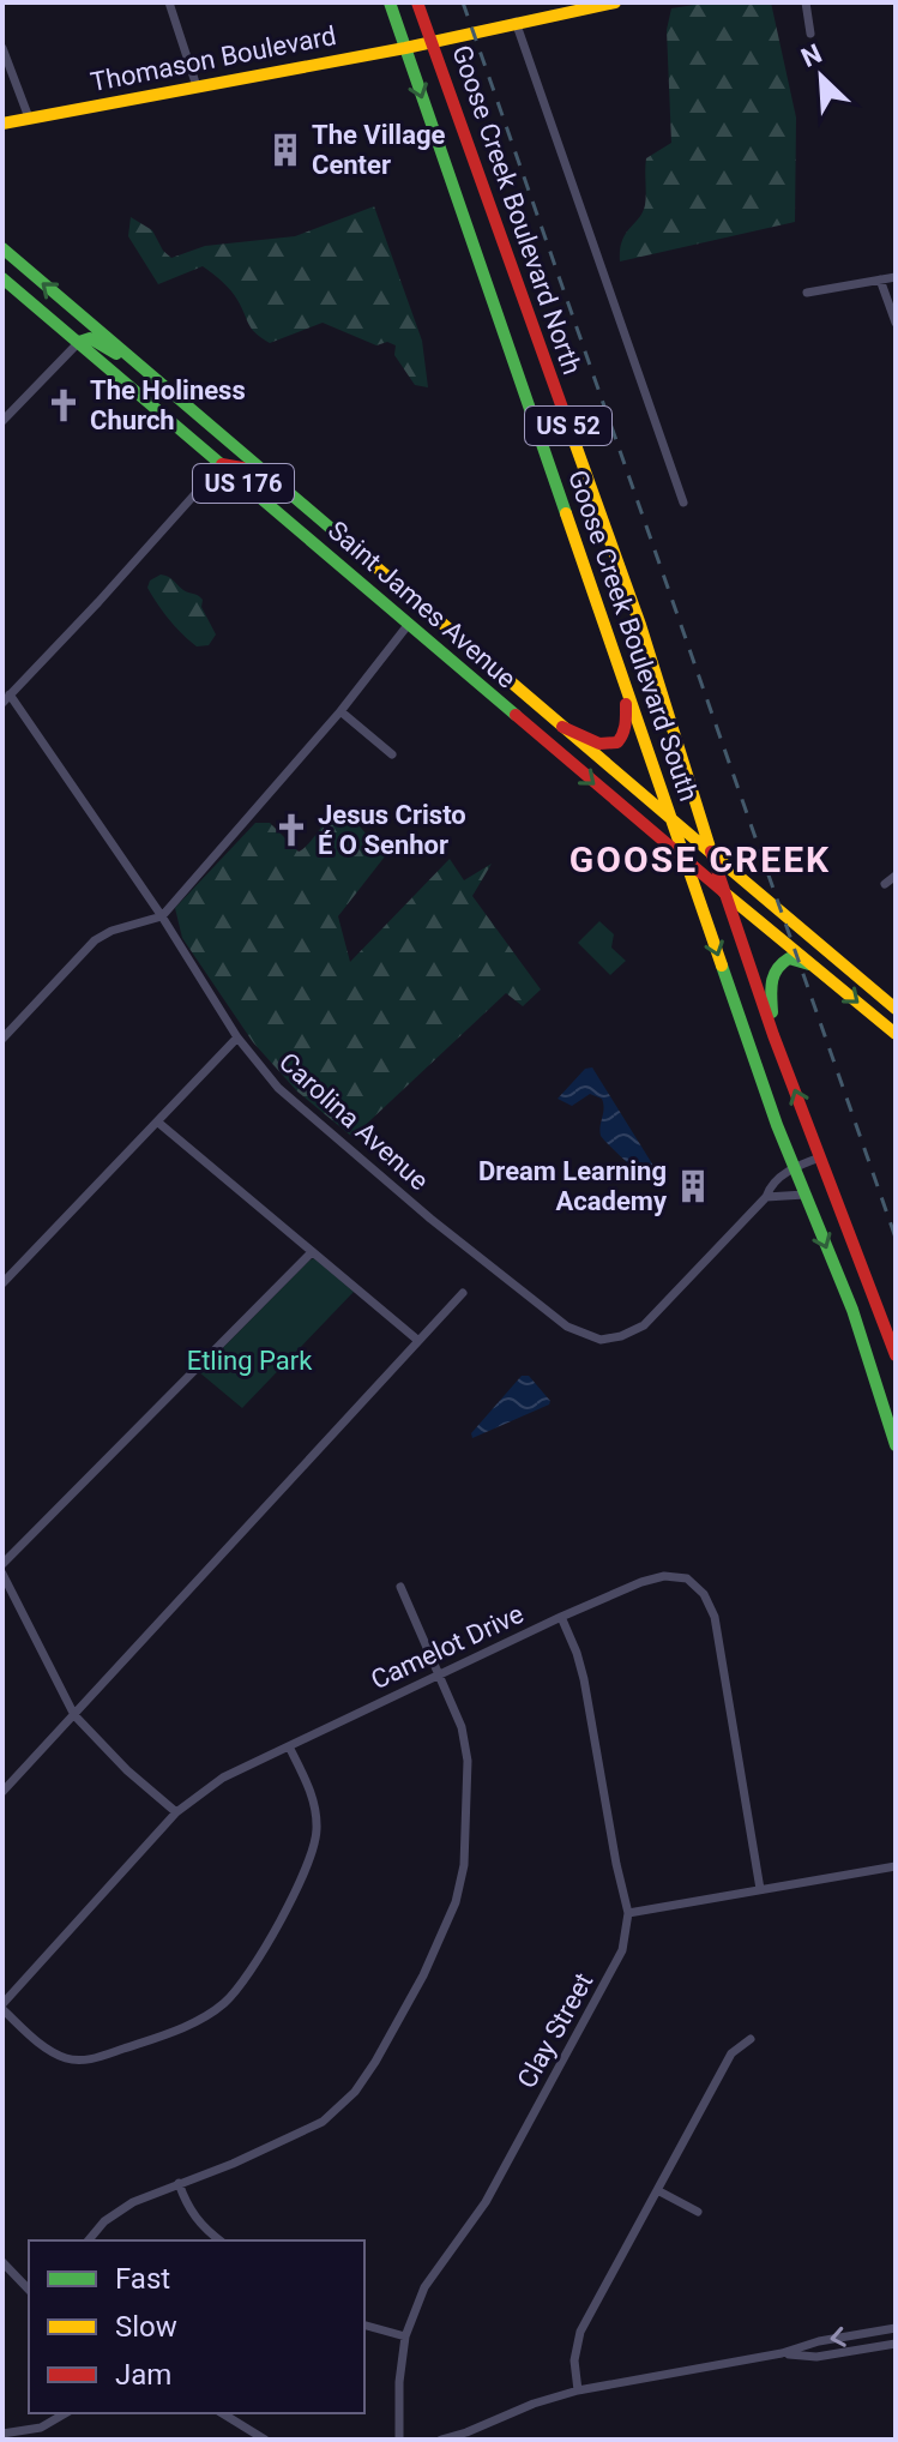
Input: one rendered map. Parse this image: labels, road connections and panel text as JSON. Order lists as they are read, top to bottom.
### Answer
{
  "streets": {
    "main road": [
      "Thomason Boulevard",
      "Goose Creek Boulevard North",
      "US 52",
      "US 176",
      "Saint James Avenue",
      "Goose Creek Boulevard South"
    ],
    "street": ["Carolina Avenue", "Camelot Drive", "Clay Street"]
  },
  "crossings": [
    ["Thomason Boulevard", "Goose Creek Boulevard North"],
    ["Thomason Boulevard", "Goose Creek Boulevard South"],
    ["Goose Creek Boulevard North", "Saint James Avenue"],
    ["Goose Creek Boulevard North", "Carolina Avenue"],
    ["Saint James Avenue", "Goose Creek Boulevard South"],
    ["Goose Creek Boulevard South", "Carolina Avenue"],
    ["Camelot Drive", "Clay Street"]
  ],
  "one_way": ["Goose Creek Boulevard South"],
  "districts": ["GOOSE CREEK"],
  "parks": ["Etling Park"],
  "places": {
    "building": ["The Village Center", "Dream Learning Academy"],
    "church": ["The Holiness Church", "Jesus Cristo É O Senhor"]
  },
  "legend": ["Fast", "Slow", "Jam"],
  "north": "top left"
}
